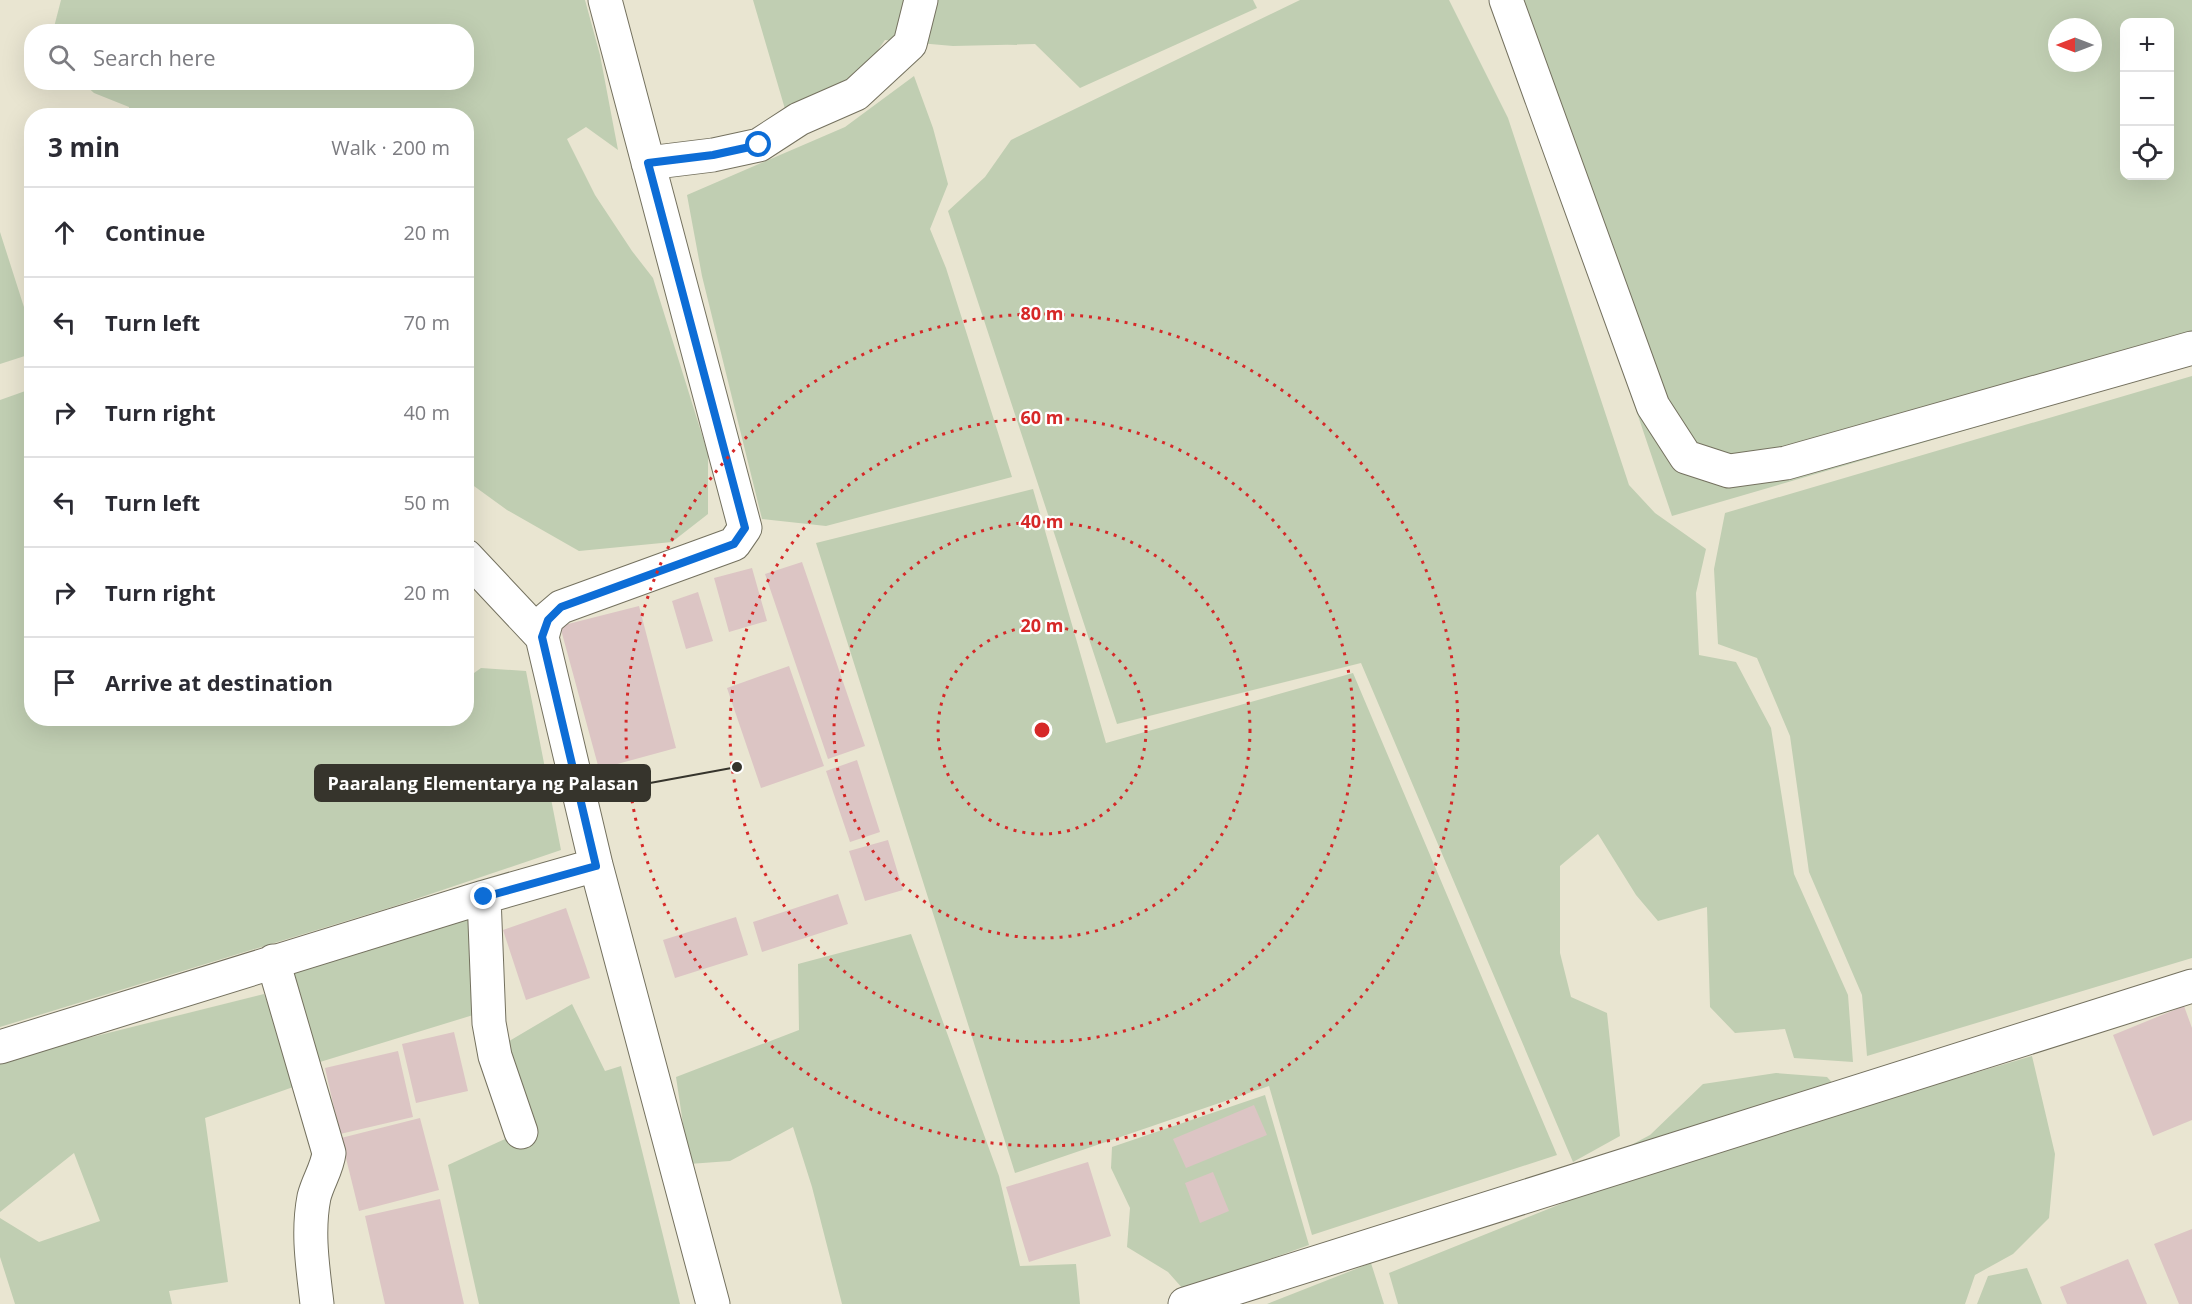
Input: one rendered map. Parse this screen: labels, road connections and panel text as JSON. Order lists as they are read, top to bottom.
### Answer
{
  "places": ["Paaralang Elementarya ng Palasan"],
  "north": "left",
  "page": {
    "map_buttons": ["+", "−"],
    "search": "Search here",
    "heading": ["3 min", "Walk · 200 m"],
    "list": [
      ["Continue", "20 m"],
      ["Turn left", "70 m"],
      ["Turn right", "40 m"],
      ["Turn left", "50 m"],
      ["Turn right", "20 m"],
      "Arrive at destination"
    ]
  },
  "rings": [
    "80 m",
    "60 m",
    "40 m",
    "20 m"
  ]
}
